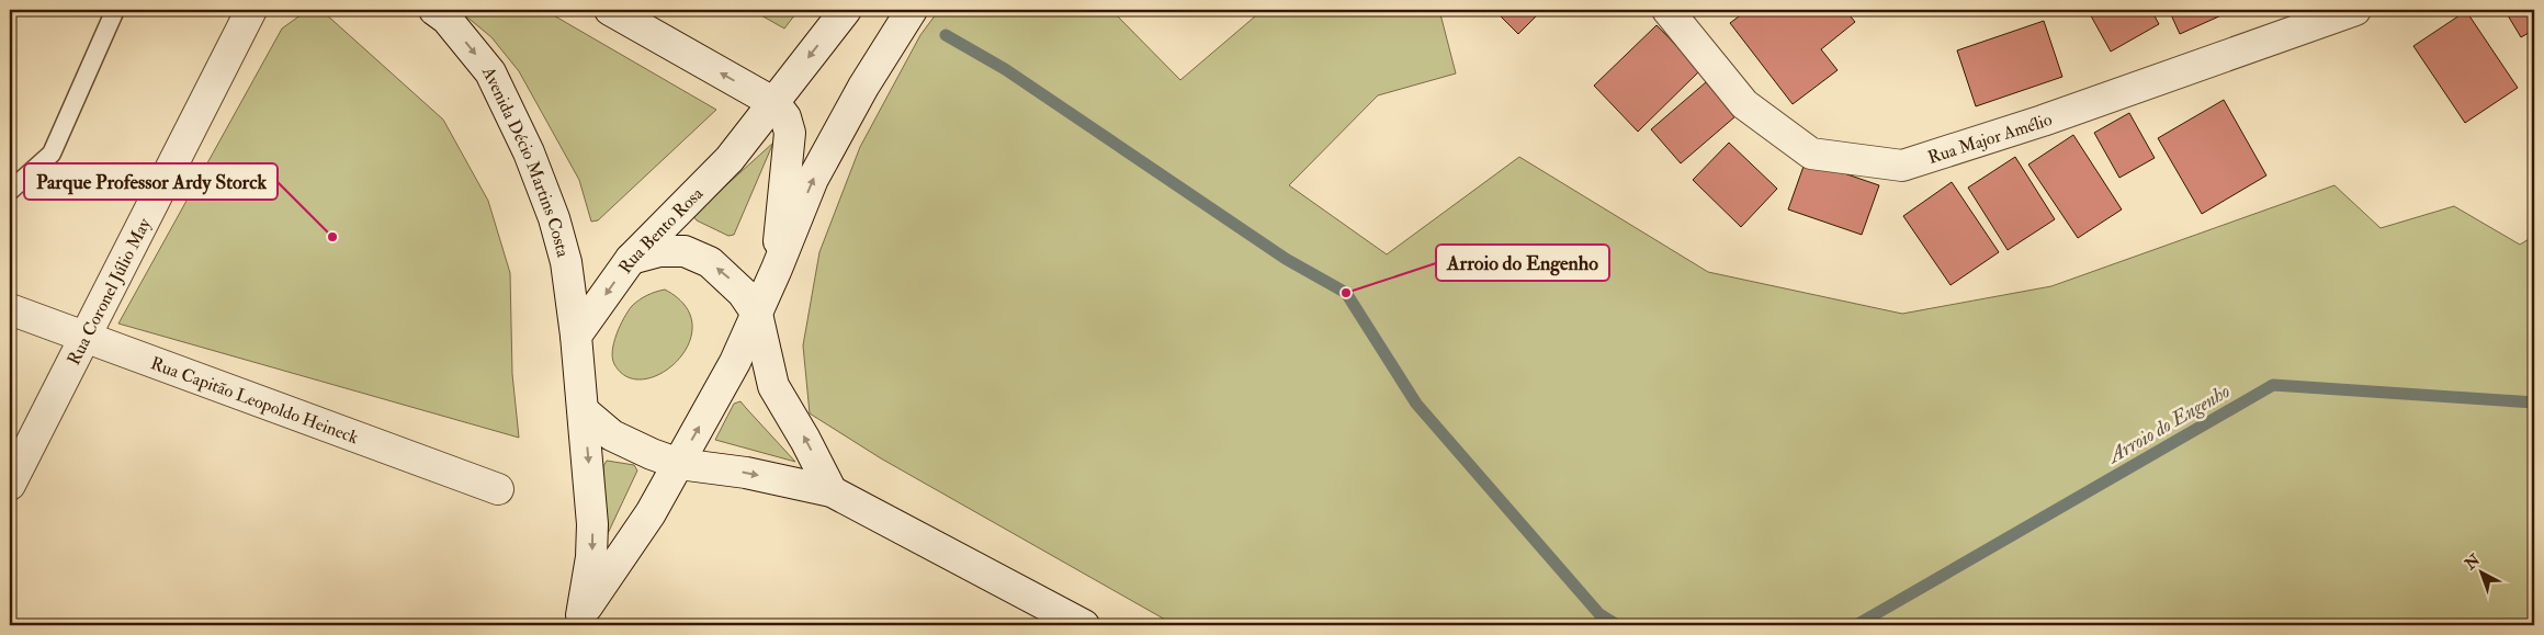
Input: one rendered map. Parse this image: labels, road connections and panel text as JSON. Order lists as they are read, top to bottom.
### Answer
{
  "streets": {
    "street": [
      "Rua Major Amélio",
      "Avenida Décio Martins Costa",
      "Rua Bento Rosa",
      "Rua Coronel Júlio May",
      "Rua Capitão Leopoldo Heineck"
    ]
  },
  "crossings": [
    ["Avenida Décio Martins Costa", "Rua Bento Rosa"],
    ["Rua Coronel Júlio May", "Rua Capitão Leopoldo Heineck"]
  ],
  "one_way": ["Avenida Décio Martins Costa"],
  "water": ["Arroio do Engenho"],
  "places": ["Parque Professor Ardy Storck", "Arroio do Engenho"],
  "north": "top left"
}
